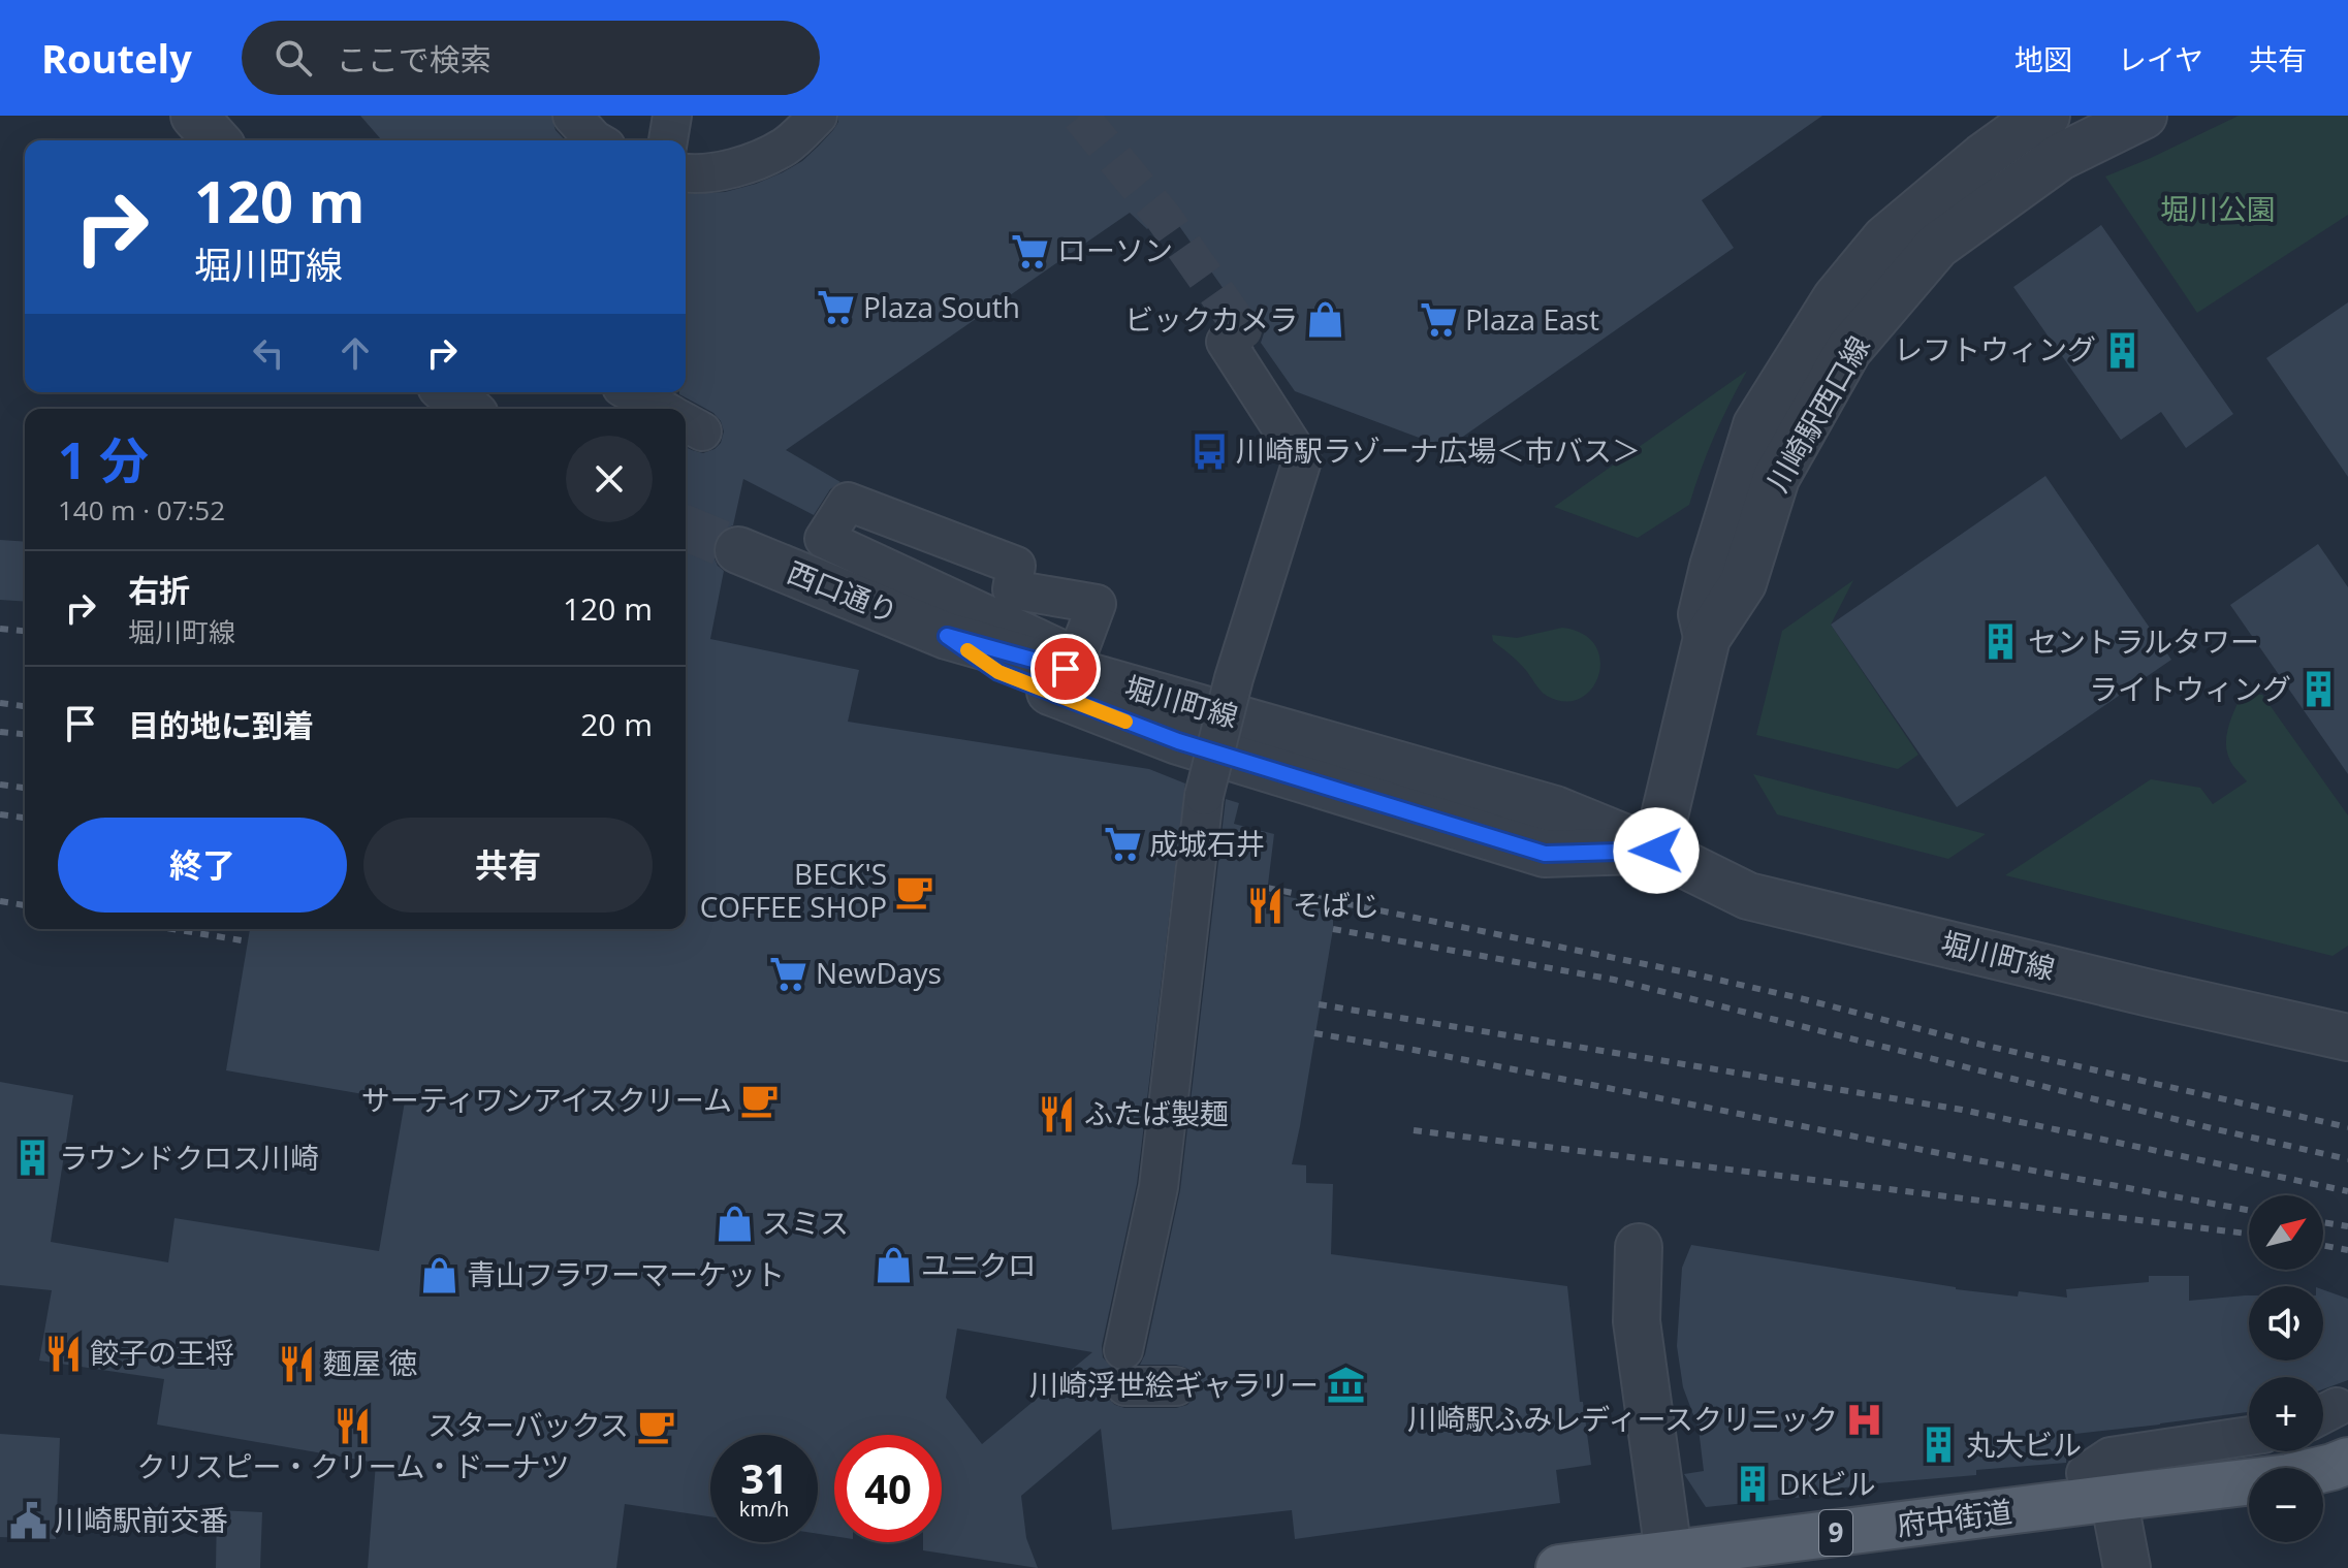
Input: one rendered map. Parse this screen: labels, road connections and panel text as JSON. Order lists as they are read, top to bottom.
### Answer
{
  "streets": {
    "main road": ["府中街道", "9"],
    "street": ["川崎駅西口線", "西口通り", "堀川町線"]
  },
  "crossings": [
    ["川崎駅西口線", "堀川町線"],
    ["西口通り", "堀川町線"]
  ],
  "parks": ["堀川公園"],
  "places": {
    "supermarket": [
      "ローソン",
      "Plaza South",
      "Plaza East",
      "成城石井",
      "NewDays"
    ],
    "shop": [
      "ビックカメラ",
      "スミス",
      "ユニクロ",
      "青山フラワーマーケット"
    ],
    "building": [
      "レフトウィング",
      "セントラルタワー",
      "ライトウィング",
      "ラウンドクロス川崎",
      "丸大ビル",
      "DKビル"
    ],
    "bus stop": ["川崎駅ラゾーナ広場＜市バス＞"],
    "cafe": ["BECK'S COFFEE SHOP", "サーティワンアイスクリーム", "スターバックス"],
    "restaurant": [
      "そばじ",
      "ふたば製麺",
      "餃子の王将",
      "麵屋 徳",
      "クリスピー・クリーム・ドーナツ"
    ],
    "museum": ["川崎浮世絵ギャラリー"],
    "hospital": ["川崎駅ふみレディースクリニック"],
    "public building": ["川崎駅前交番"]
  },
  "north": "top right",
  "page": {
    "header": "Routely",
    "search": "ここで検索",
    "nav": ["地図", "レイヤ", "共有"],
    "turn": ["120 m", "堀川町線"],
    "heading": ["1 分", "140 m · 07:52"],
    "list": [
      {
        "name": "右折",
        "note": "堀川町線",
        "value": "120 m"
      },
      {
        "name": "目的地に到着",
        "value": "20 m"
      }
    ],
    "buttons": ["終了", "共有"],
    "map_buttons": ["+", "−"],
    "speed": "31 km/h",
    "limit": "40"
  }
}
